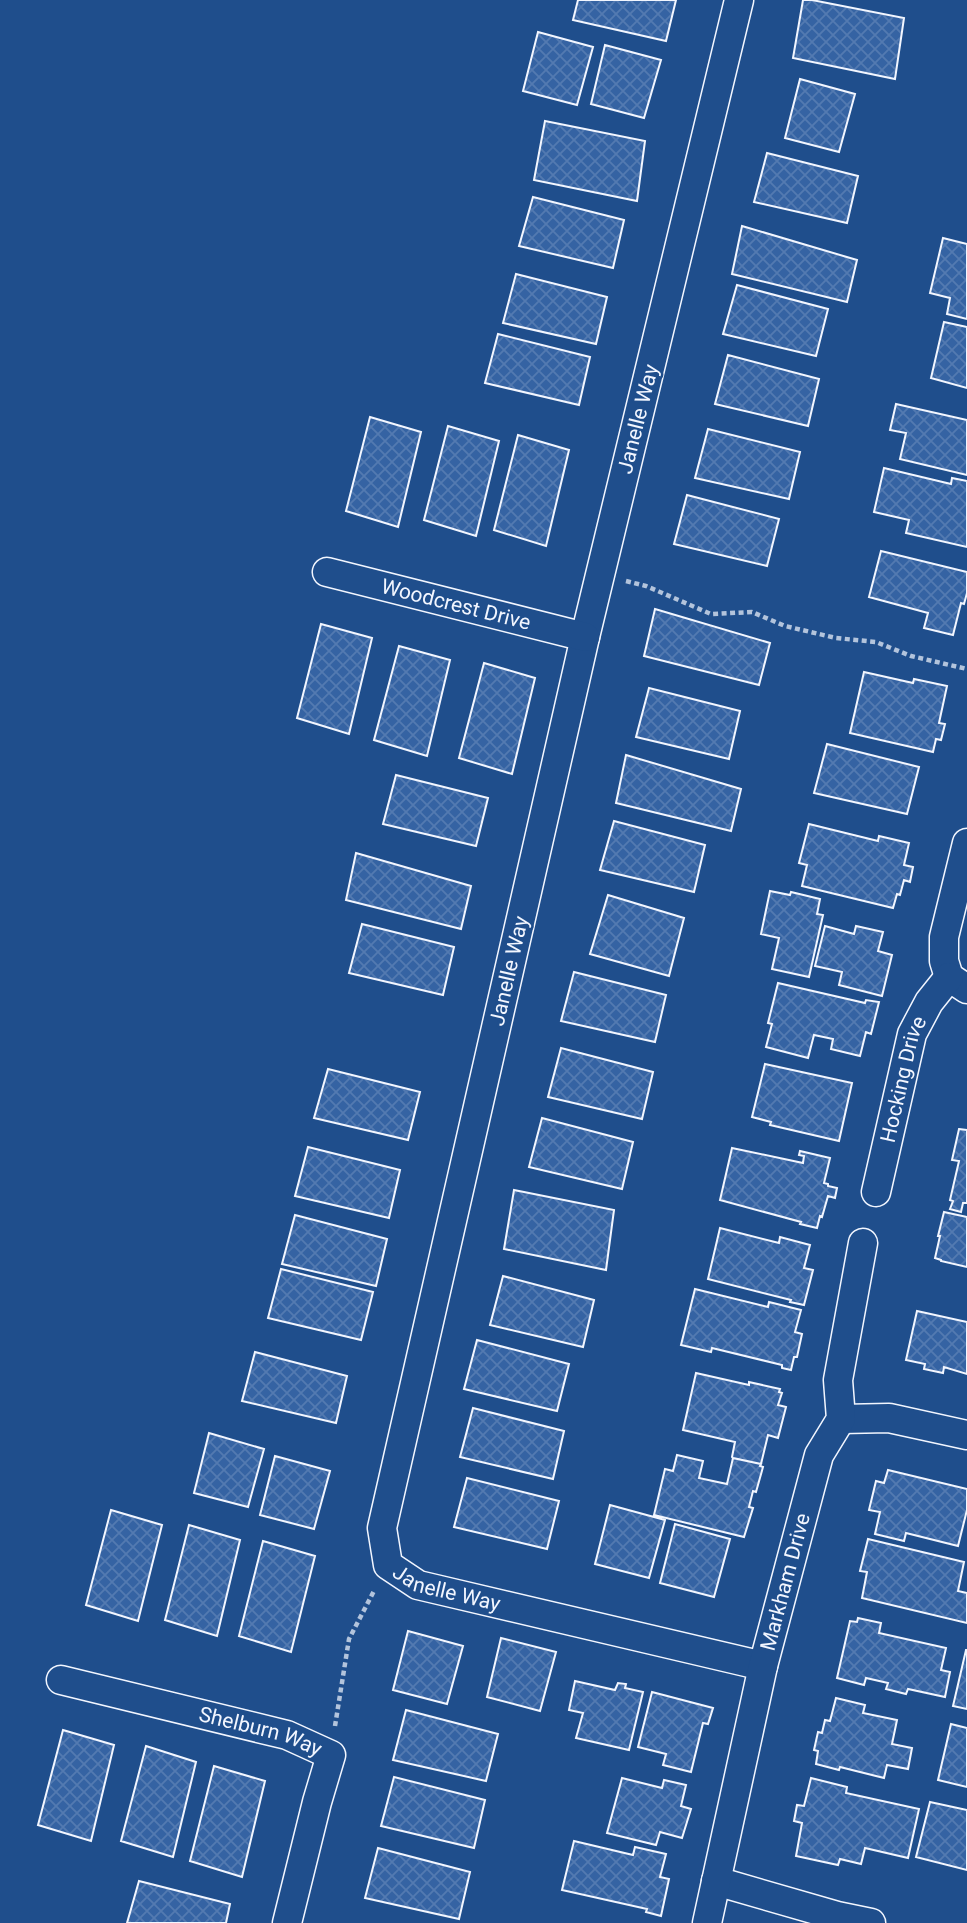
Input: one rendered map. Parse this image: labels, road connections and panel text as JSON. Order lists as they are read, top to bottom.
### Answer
{
  "streets": {
    "street": [
      "Janelle Way",
      "Woodcrest Drive",
      "Hocking Drive",
      "Markham Drive",
      "Shelburn Way"
    ]
  },
  "crossings": [
    ["Janelle Way", "Woodcrest Drive"],
    ["Janelle Way", "Markham Drive"]
  ]
}
